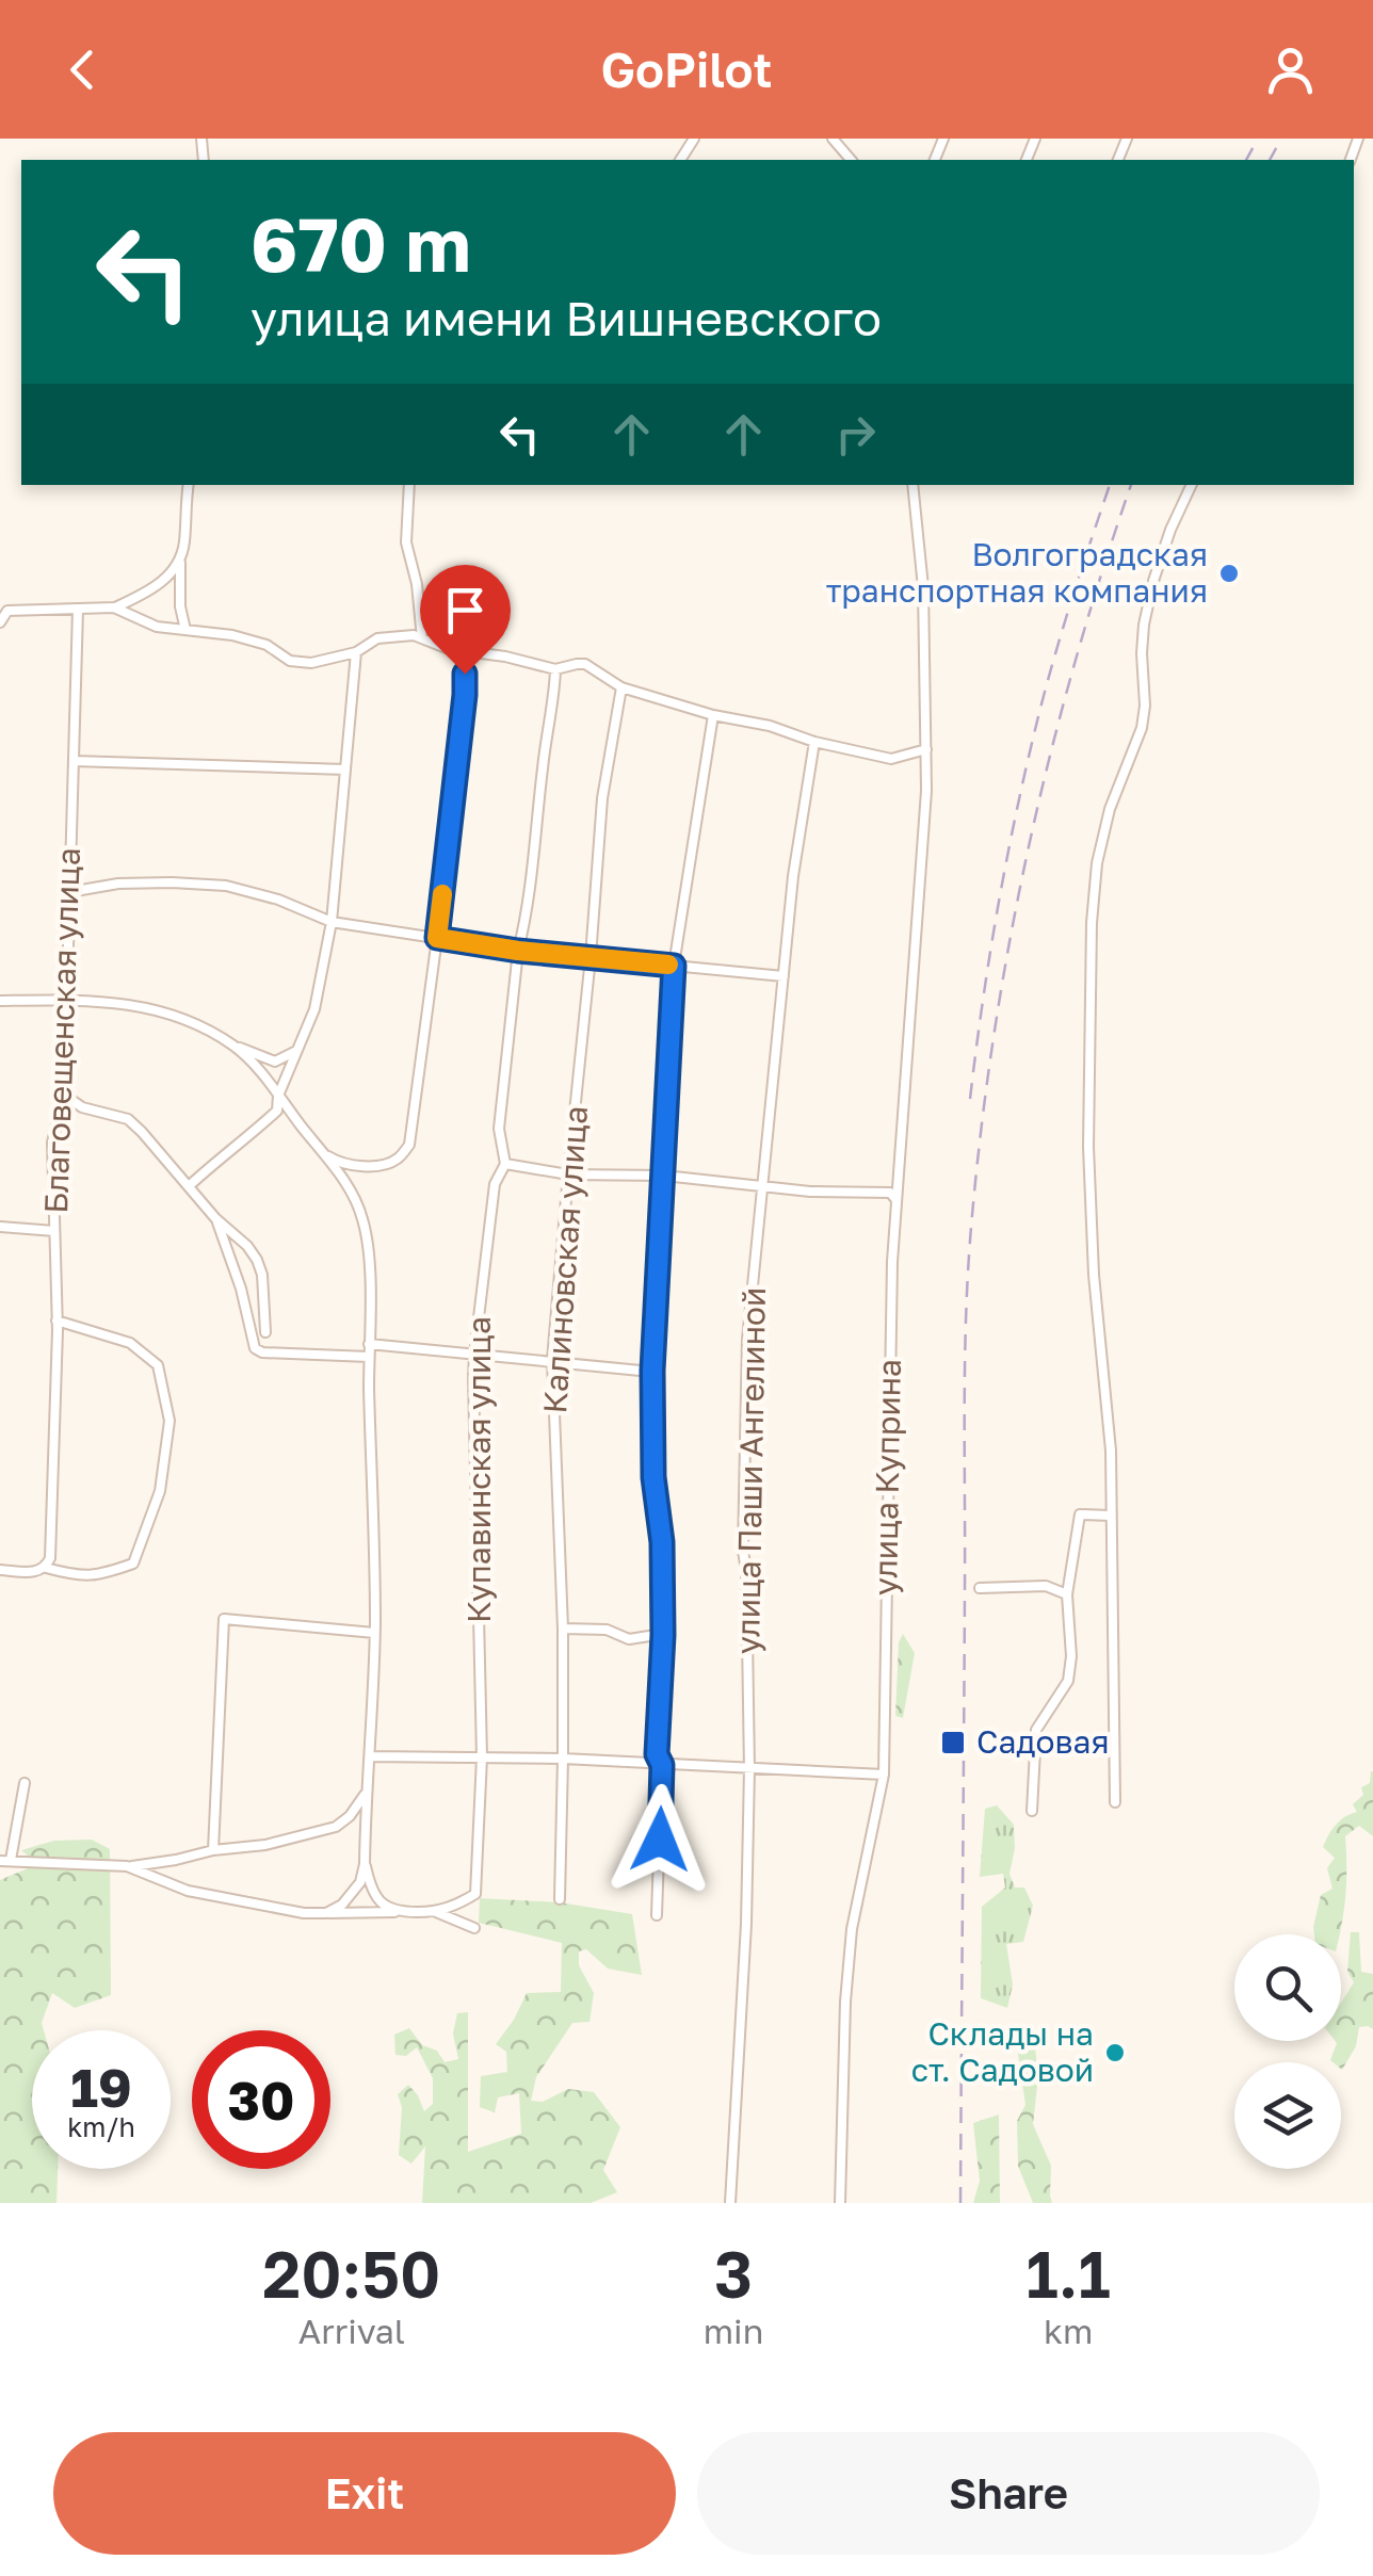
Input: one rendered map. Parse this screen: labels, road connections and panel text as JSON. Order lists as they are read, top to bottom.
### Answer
{
  "streets": {
    "street": [
      "Благовещенская улица",
      "Калиновская улица",
      "Купавинская улица",
      "улица Паши Ангелиной",
      "улица Куприна"
    ]
  },
  "places": {
    "other": ["Волгоградская транспортная компания", "Склады на ст. Садовой"],
    "transit": ["Садовая"]
  },
  "page": {
    "header": "GoPilot",
    "turn": ["670 m", "улица имени Вишневского"],
    "speed": "19 km/h",
    "limit": "30",
    "eta": [
      "20:50",
      "Arrival",
      "3",
      "min",
      "1.1",
      "km"
    ],
    "buttons": ["Exit", "Share"]
  }
}
